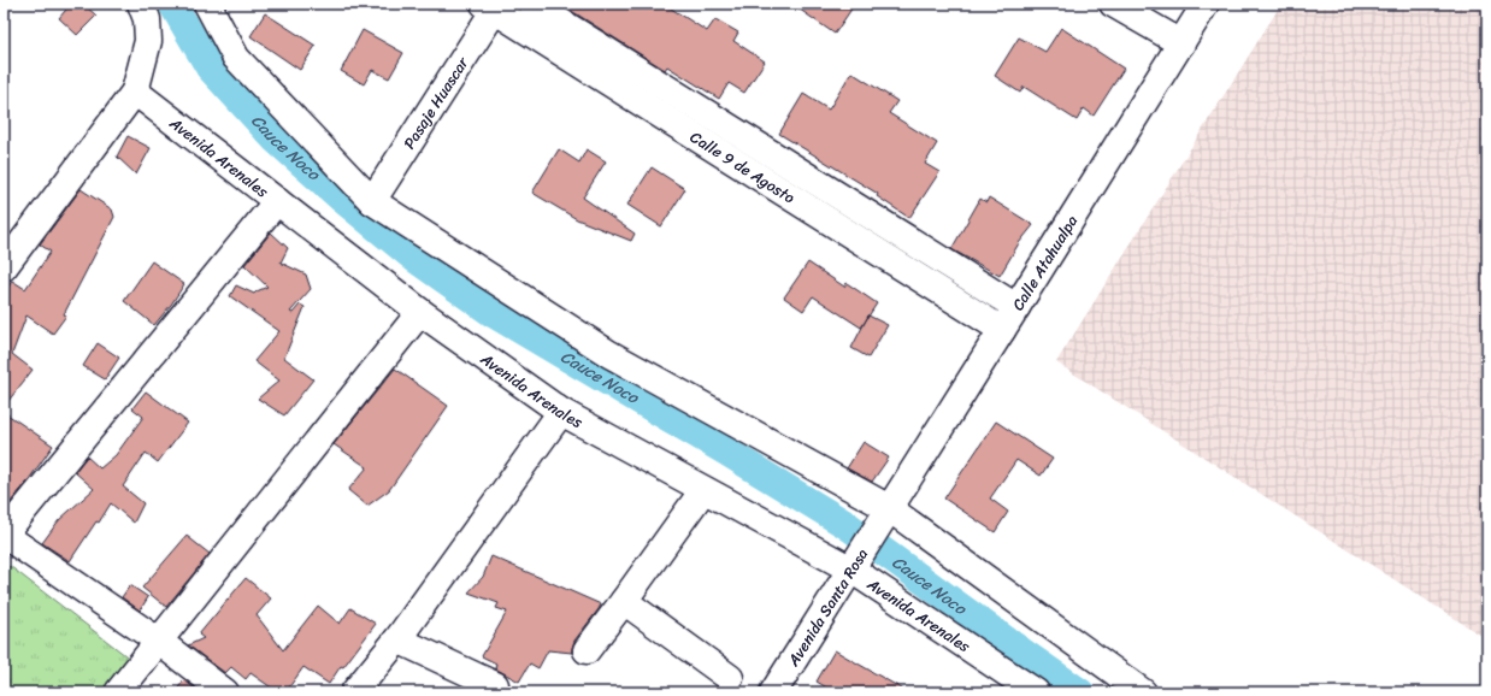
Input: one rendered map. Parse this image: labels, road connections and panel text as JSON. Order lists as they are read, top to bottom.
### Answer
{
  "streets": {
    "street": [
      "Pasaje Huascar",
      "Avenida Arenales",
      "Calle 9 de Agosto",
      "Calle Atahualpa",
      "Avenida Santa Rosa"
    ]
  },
  "crossings": [
    ["Pasaje Huascar", "Calle 9 de Agosto"],
    ["Avenida Arenales", "Avenida Santa Rosa"],
    ["Calle 9 de Agosto", "Calle Atahualpa"],
    ["Calle Atahualpa", "Avenida Santa Rosa"]
  ],
  "water": ["Cauce Noco"]
}
